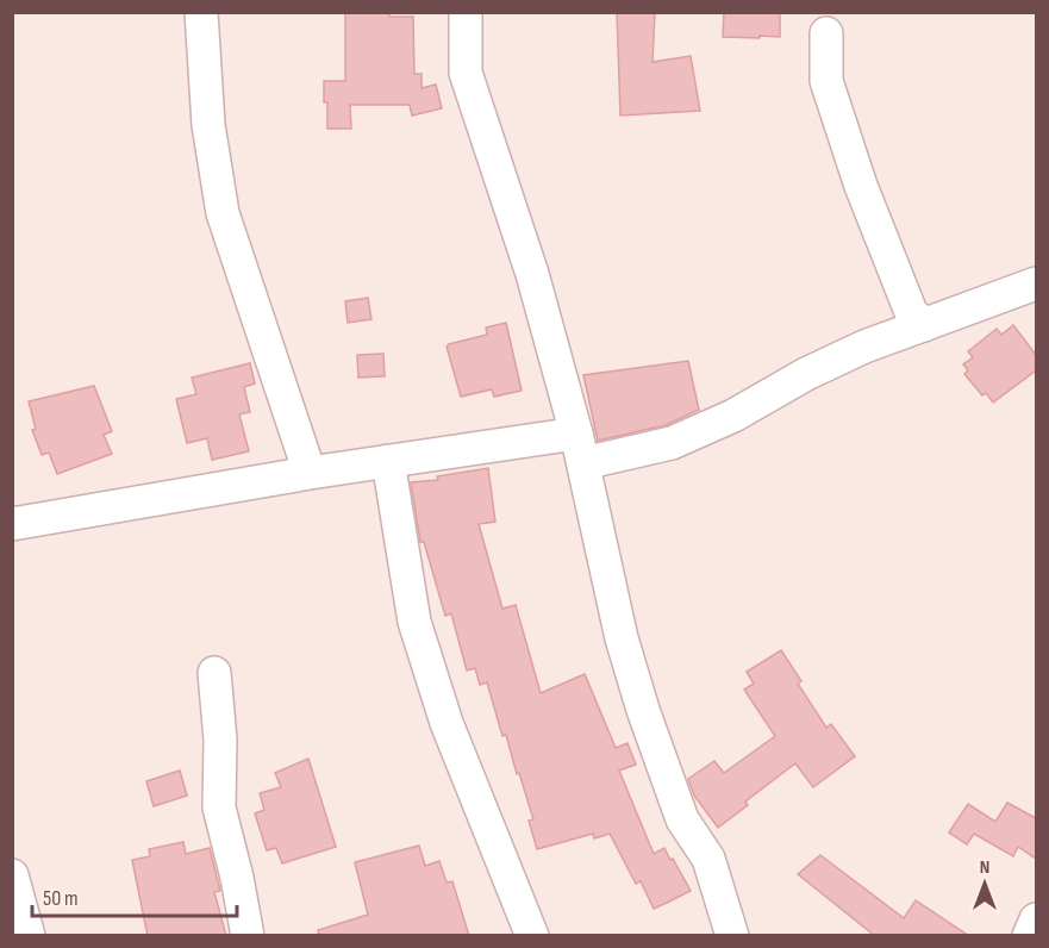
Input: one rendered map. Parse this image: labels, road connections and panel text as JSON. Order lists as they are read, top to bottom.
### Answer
{
  "scale_bar": "50 m",
  "north": "top"
}
